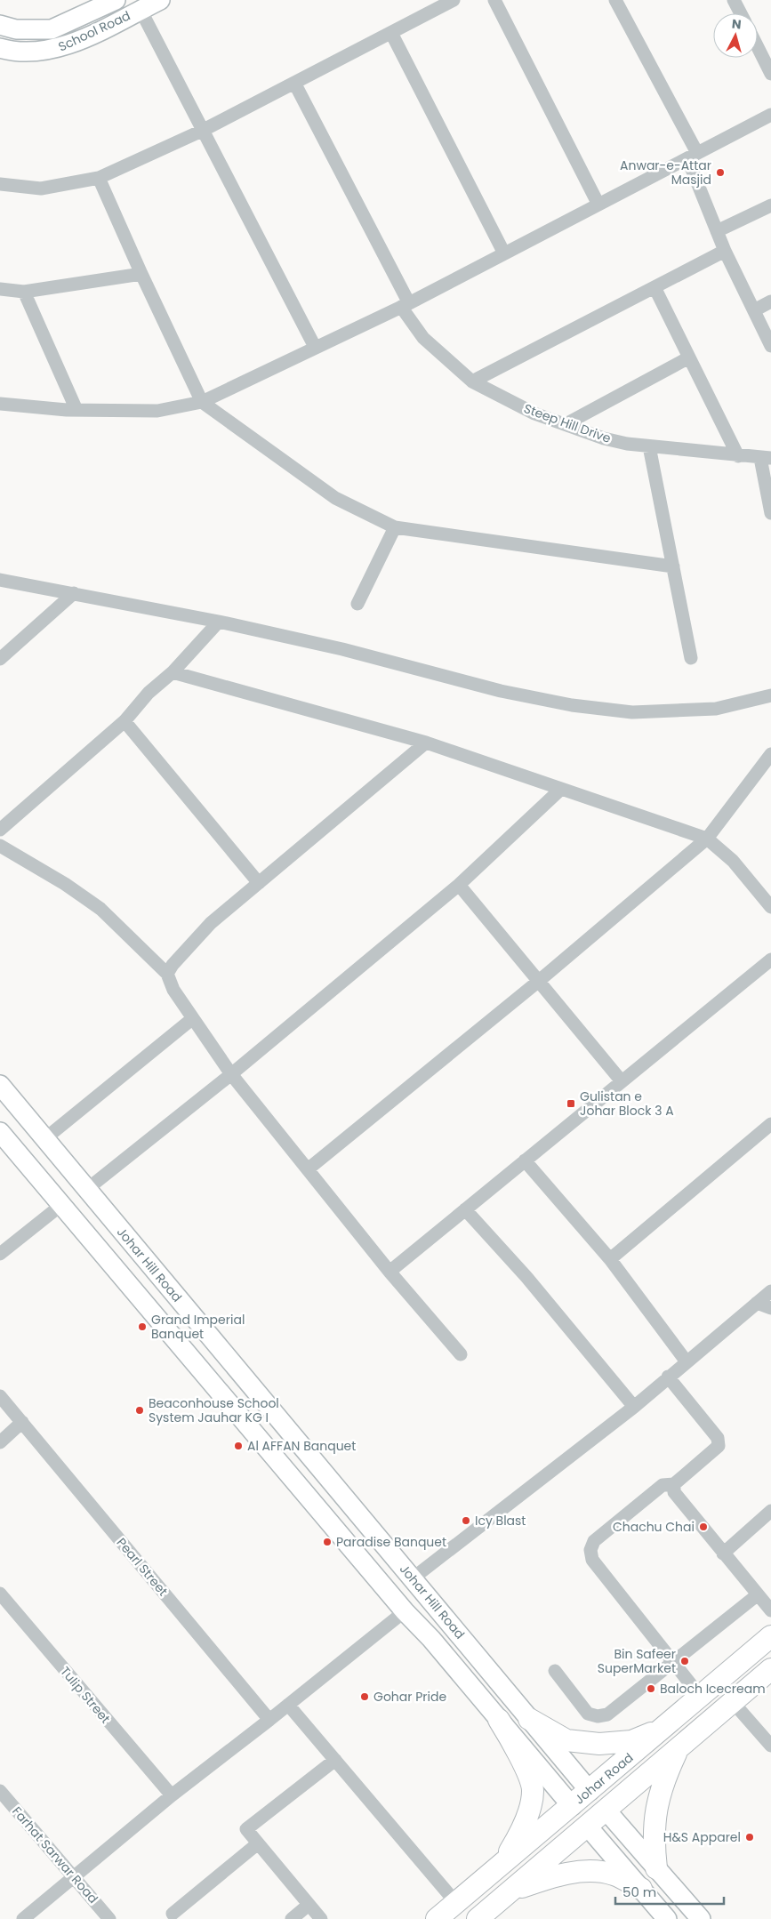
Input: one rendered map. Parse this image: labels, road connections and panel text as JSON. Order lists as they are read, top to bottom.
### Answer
{
  "streets": {
    "main road": ["Johar Road"],
    "street": [
      "School Road",
      "Steep Hill Drive",
      "Johar Hill Road",
      "Pearl Street",
      "Tulip Street",
      "Farhat Sarwar Road"
    ]
  },
  "crossings": [
    ["Johar Hill Road", "Johar Road"]
  ],
  "places": {
    "other": [
      "Anwar-e-Attar Masjid",
      "Grand Imperial Banquet",
      "Beaconhouse School System Jauhar KG I",
      "Al AFFAN Banquet",
      "Icy Blast",
      "Chachu Chai",
      "Paradise Banquet",
      "Bin Safeer SuperMarket",
      "Baloch Icecream",
      "Gohar Pride",
      "H&S Apparel"
    ],
    "transit": ["Gulistan e Johar Block 3 A"]
  },
  "scale_bar": "50 m",
  "north": "top"
}
